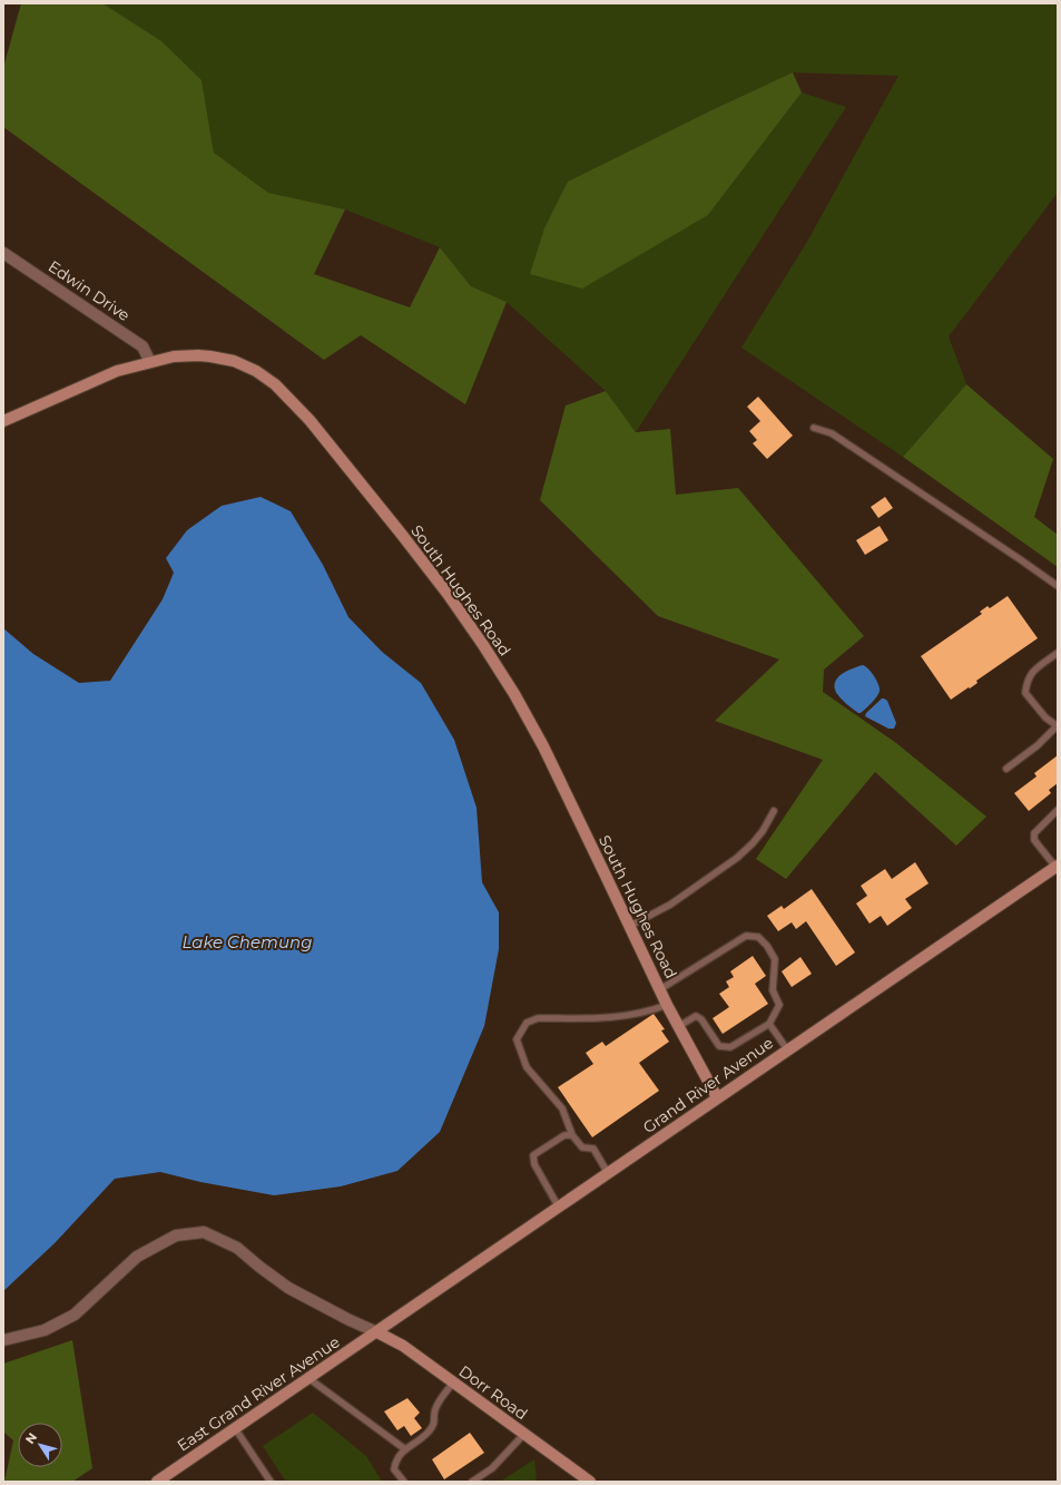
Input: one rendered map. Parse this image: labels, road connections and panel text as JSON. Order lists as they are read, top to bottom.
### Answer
{
  "streets": {
    "street": [
      "Edwin Drive",
      "South Hughes Road",
      "Grand River Avenue",
      "Dorr Road",
      "East Grand River Avenue"
    ]
  },
  "crossings": [
    ["Edwin Drive", "South Hughes Road"],
    ["South Hughes Road", "Grand River Avenue"],
    ["Grand River Avenue", "Dorr Road"],
    ["Grand River Avenue", "East Grand River Avenue"],
    ["Dorr Road", "East Grand River Avenue"]
  ],
  "water": ["Lake Chemung"],
  "north": "top left"
}
